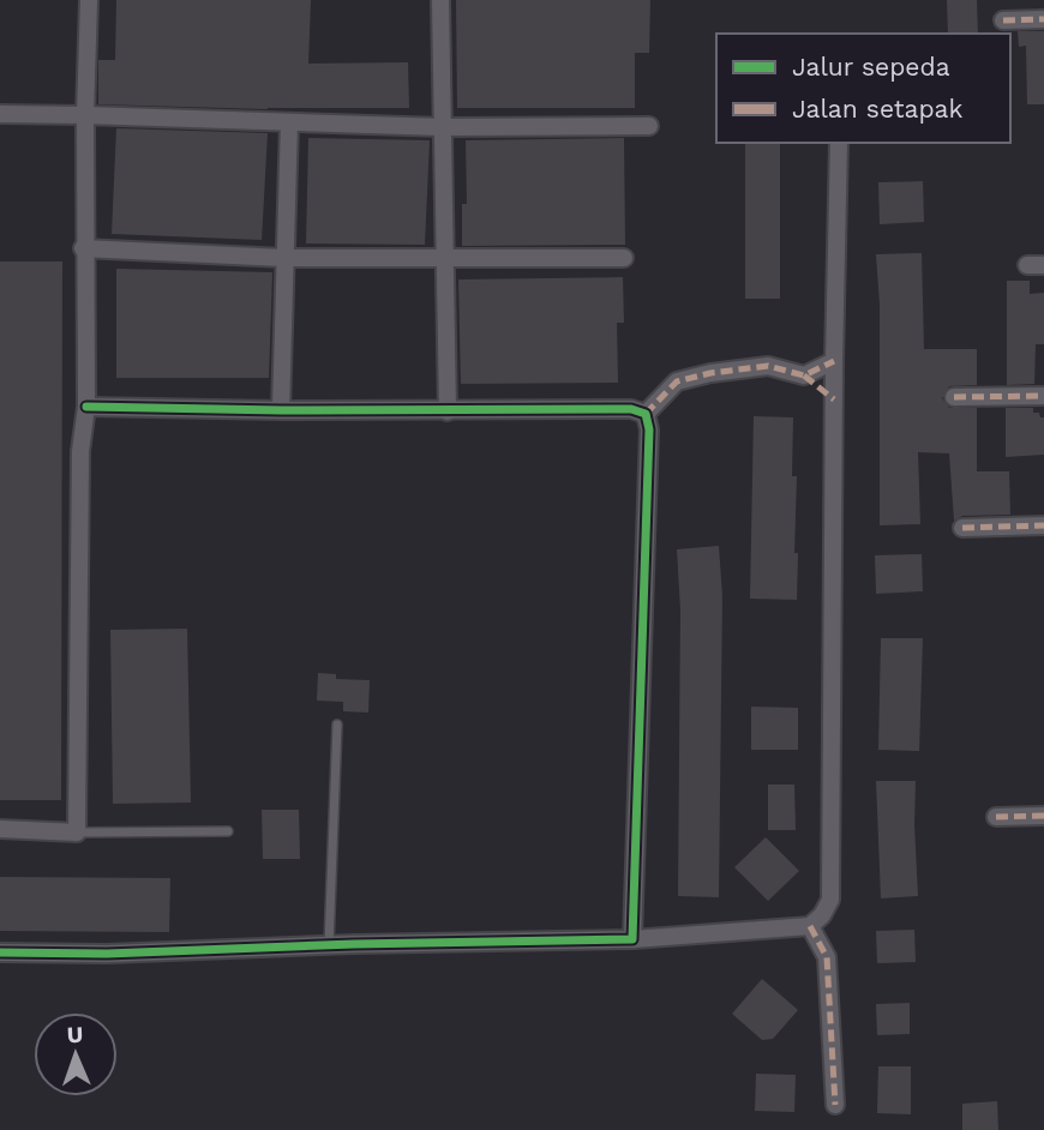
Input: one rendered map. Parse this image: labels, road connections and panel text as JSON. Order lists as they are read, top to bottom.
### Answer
{
  "legend": ["Jalur sepeda", "Jalan setapak"],
  "north": "top"
}
